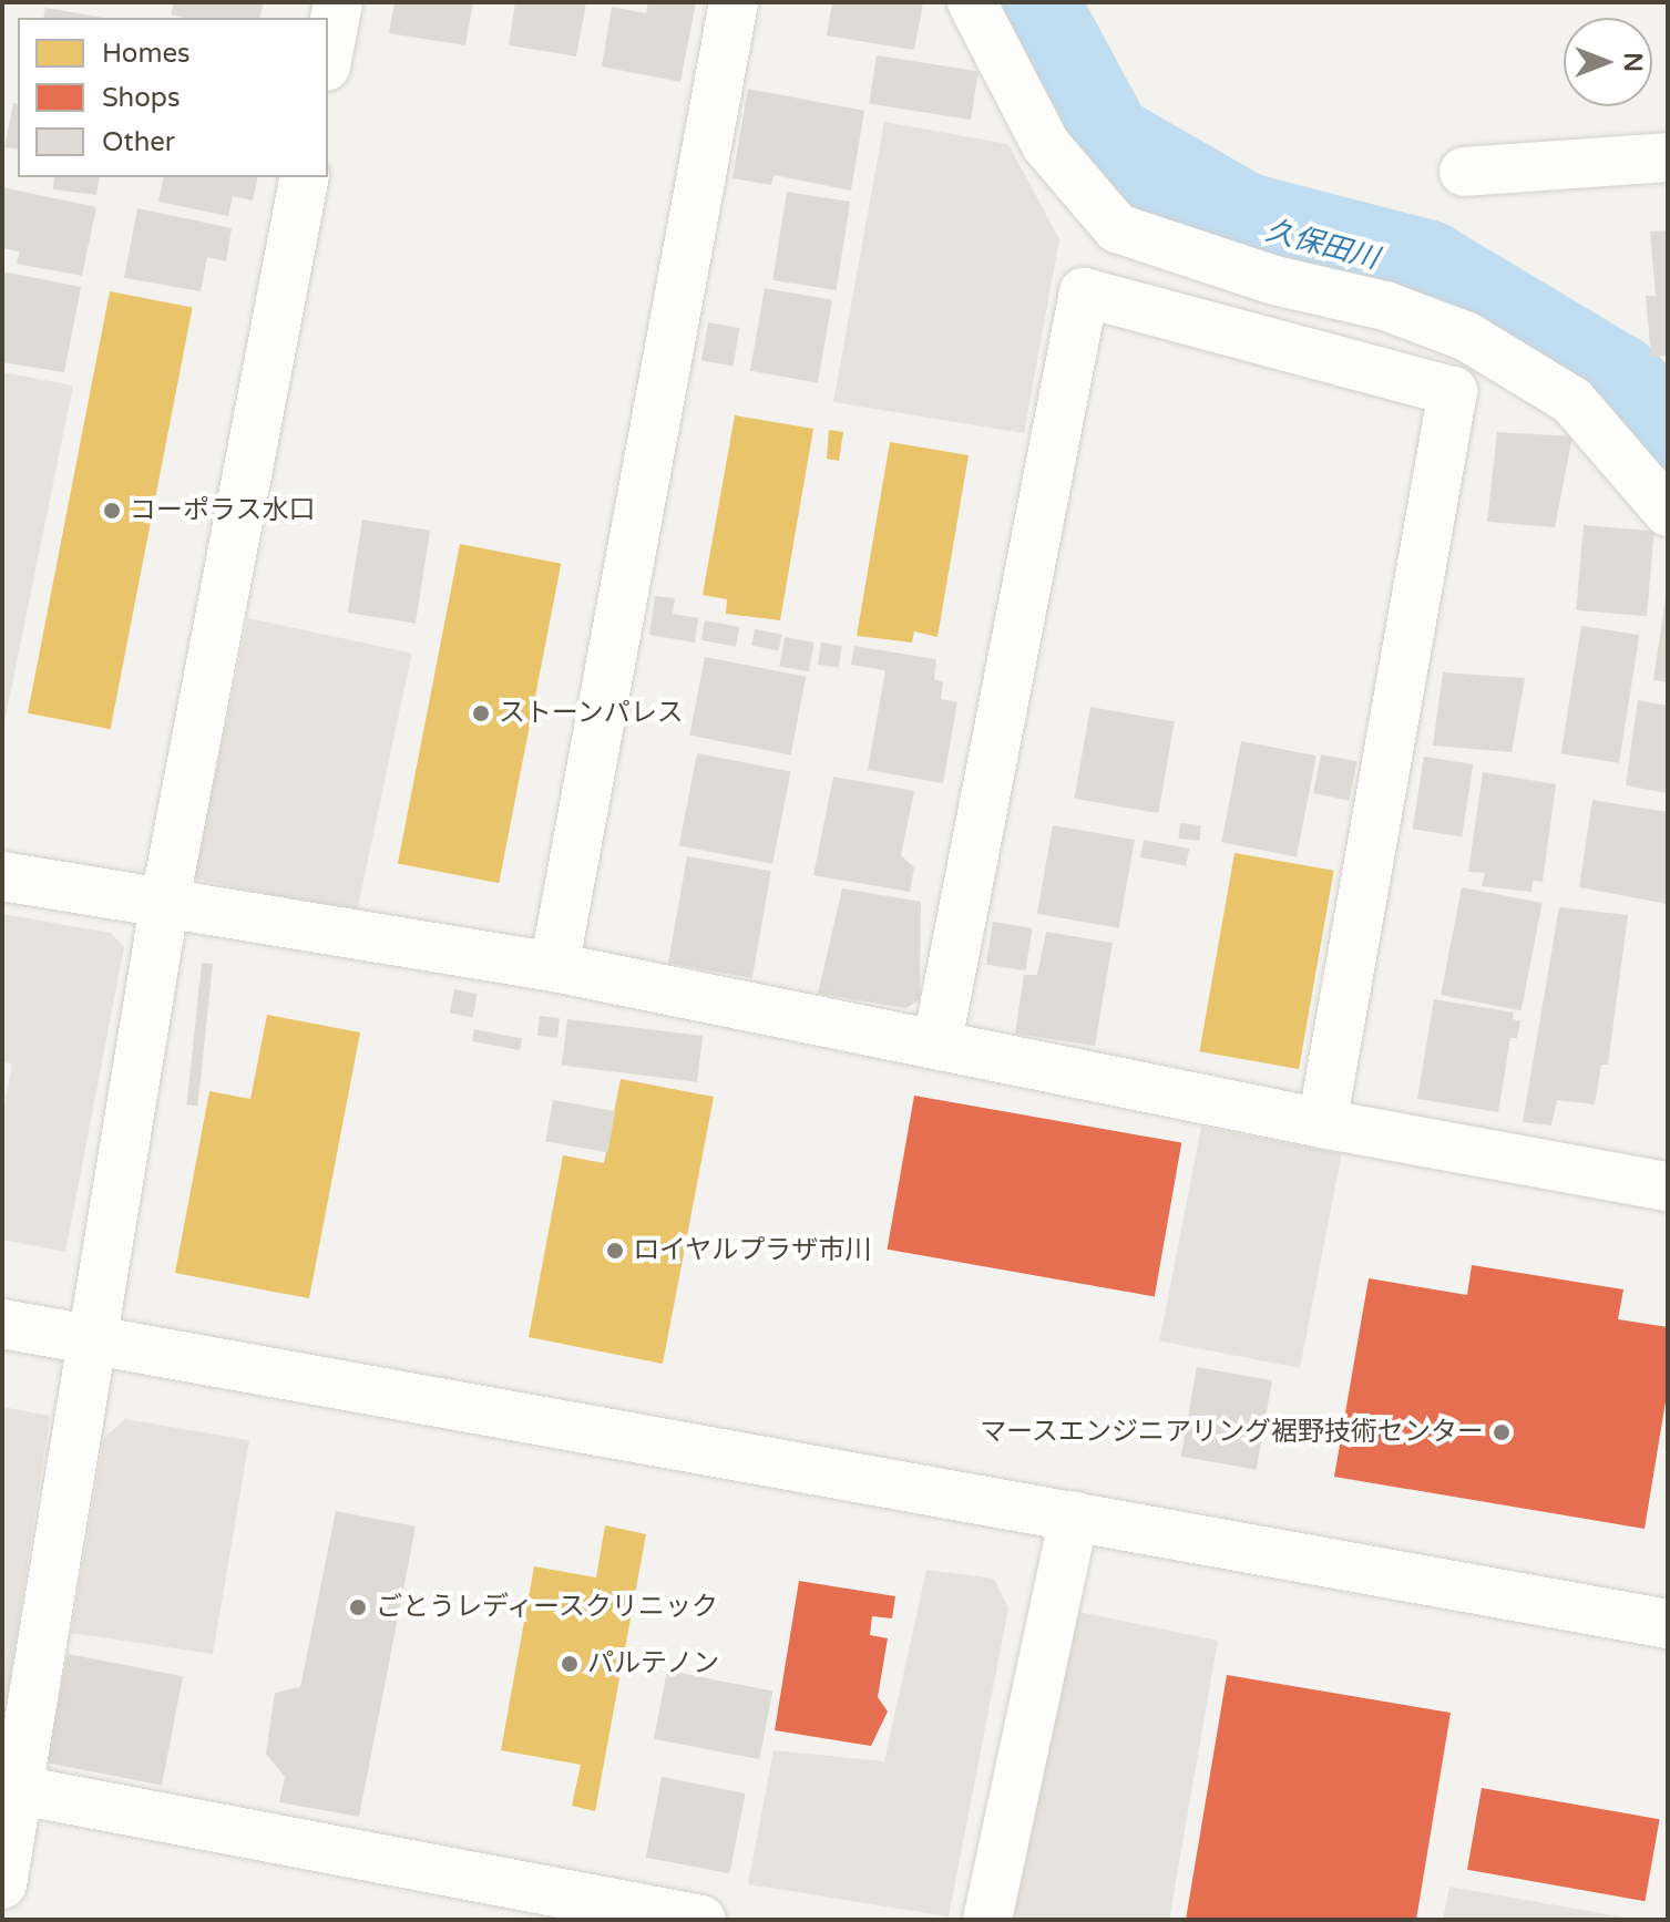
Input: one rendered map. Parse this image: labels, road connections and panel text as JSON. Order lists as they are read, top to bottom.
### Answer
{
  "water": ["久保田川"],
  "places": [
    "コーポラス水口",
    "ストーンパレス",
    "ロイヤルプラザ市川",
    "マースエンジニアリング裾野技術センター",
    "ごとうレディースクリニック",
    "パルテノン"
  ],
  "legend": ["Homes", "Shops", "Other"],
  "north": "right"
}
